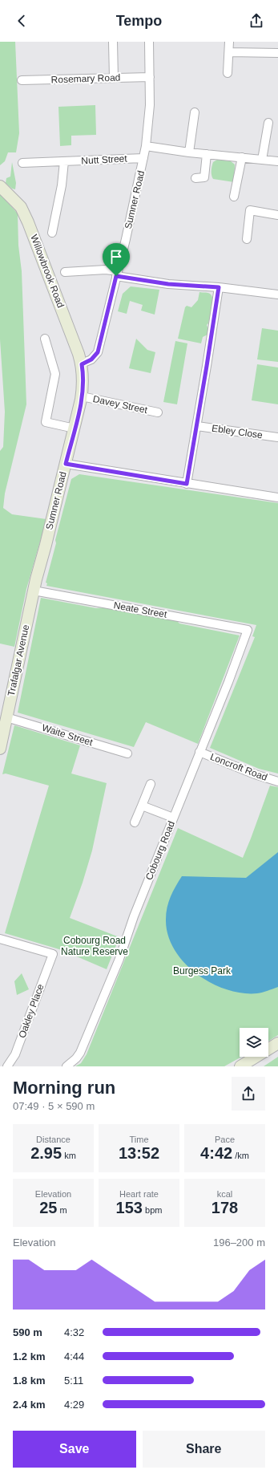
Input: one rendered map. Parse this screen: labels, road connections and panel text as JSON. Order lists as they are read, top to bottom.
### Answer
{
  "streets": {
    "main road": ["Sumner Road", "Willowbrook Road", "Trafalgar Avenue"],
    "street": [
      "Rosemary Road",
      "Nutt Street",
      "Davey Street",
      "Ebley Close",
      "Neate Street",
      "Waite Street",
      "Loncroft Road",
      "Cobourg Road",
      "Oakley Place"
    ]
  },
  "crossings": [
    ["Rosemary Road", "Sumner Road"],
    ["Nutt Street", "Sumner Road"],
    ["Sumner Road", "Willowbrook Road"],
    ["Sumner Road", "Davey Street"],
    ["Sumner Road", "Neate Street"],
    ["Sumner Road", "Trafalgar Avenue"],
    ["Neate Street", "Trafalgar Avenue"],
    ["Neate Street", "Cobourg Road"],
    ["Trafalgar Avenue", "Waite Street"],
    ["Loncroft Road", "Cobourg Road"]
  ],
  "parks": ["Cobourg Road Nature Reserve", "Burgess Park"],
  "page": {
    "header": "Tempo",
    "heading": ["Morning run", "07:49 · 5 × 590 m"],
    "stats": [
      ["Distance", "2.95 km"],
      ["Time", "13:52"],
      ["Pace", "4:42 /km"],
      ["Elevation", "25 m"],
      ["Heart rate", "153 bpm"],
      ["kcal", "178"]
    ],
    "chart": ["Elevation", "196–200 m"],
    "list": [
      {
        "name": "590 m",
        "note": "4:32"
      },
      {
        "name": "1.2 km",
        "note": "4:44"
      },
      {
        "name": "1.8 km",
        "note": "5:11"
      },
      {
        "name": "2.4 km",
        "note": "4:29"
      }
    ],
    "buttons": ["Save", "Share"]
  }
}
